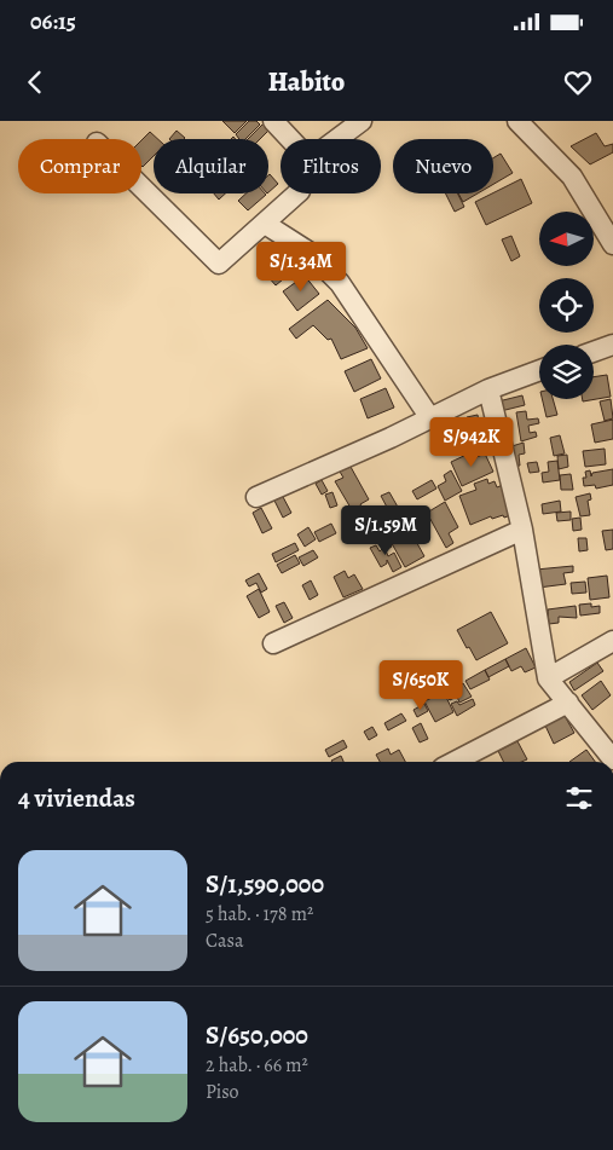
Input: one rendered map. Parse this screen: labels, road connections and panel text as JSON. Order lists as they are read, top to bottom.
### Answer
{
  "north": "left",
  "page": {
    "status": "06:15",
    "header": "Habito",
    "chip": [
      "Comprar",
      "Alquilar",
      "Filtros",
      "Nuevo"
    ],
    "price": [
      "S/1.34M",
      "S/942K",
      "S/1.59M",
      "S/650K"
    ],
    "heading": "4 viviendas",
    "list": [
      {
        "name": "S/1,590,000",
        "note": "5 hab. · 178 m² · Casa"
      },
      {
        "name": "S/650,000",
        "note": "2 hab. · 66 m² · Piso"
      }
    ]
  }
}
